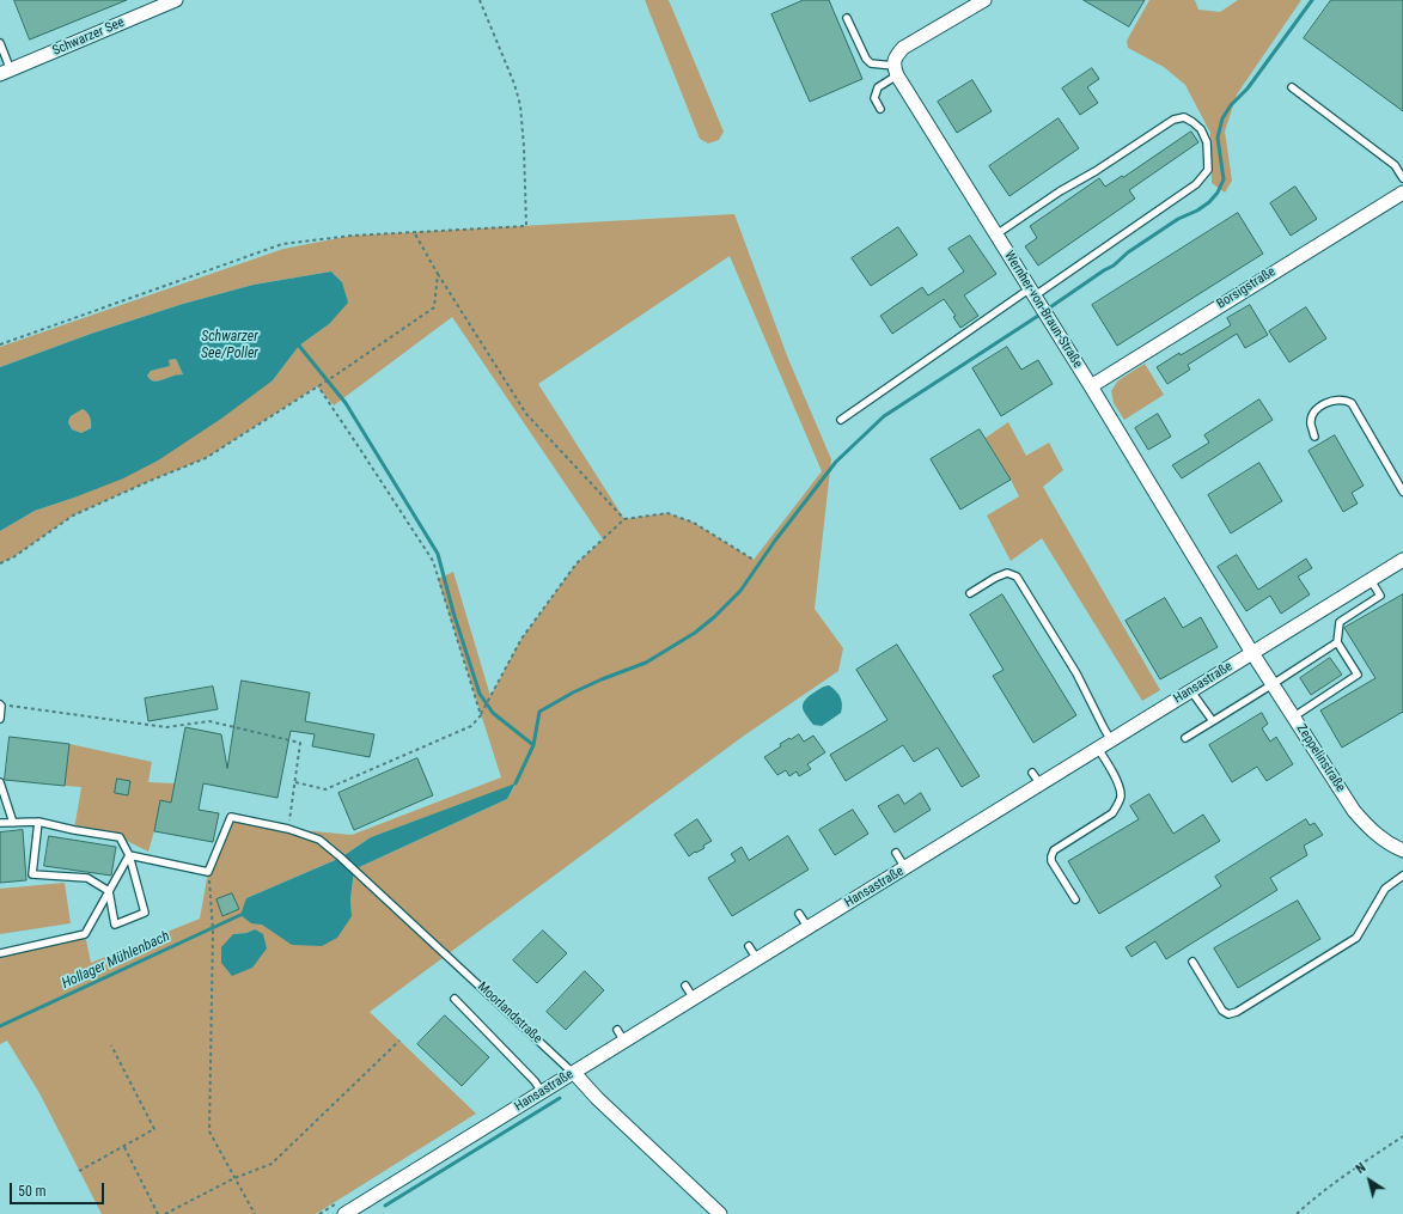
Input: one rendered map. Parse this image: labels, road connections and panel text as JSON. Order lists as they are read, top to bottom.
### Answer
{
  "streets": {
    "street": [
      "Schwarzer See",
      "Borsigstraße",
      "Wernher-von-Braun-Straße",
      "Hansastraße",
      "Zeppelinstraße",
      "Moorlandstraße"
    ]
  },
  "crossings": [
    ["Borsigstraße", "Wernher-von-Braun-Straße"],
    ["Wernher-von-Braun-Straße", "Hansastraße"],
    ["Wernher-von-Braun-Straße", "Zeppelinstraße"],
    ["Hansastraße", "Zeppelinstraße"],
    ["Hansastraße", "Moorlandstraße"]
  ],
  "water": ["Schwarzer See/Poller", "Hollager Mühlenbach"],
  "scale_bar": "50 m",
  "north": "top left"
}
